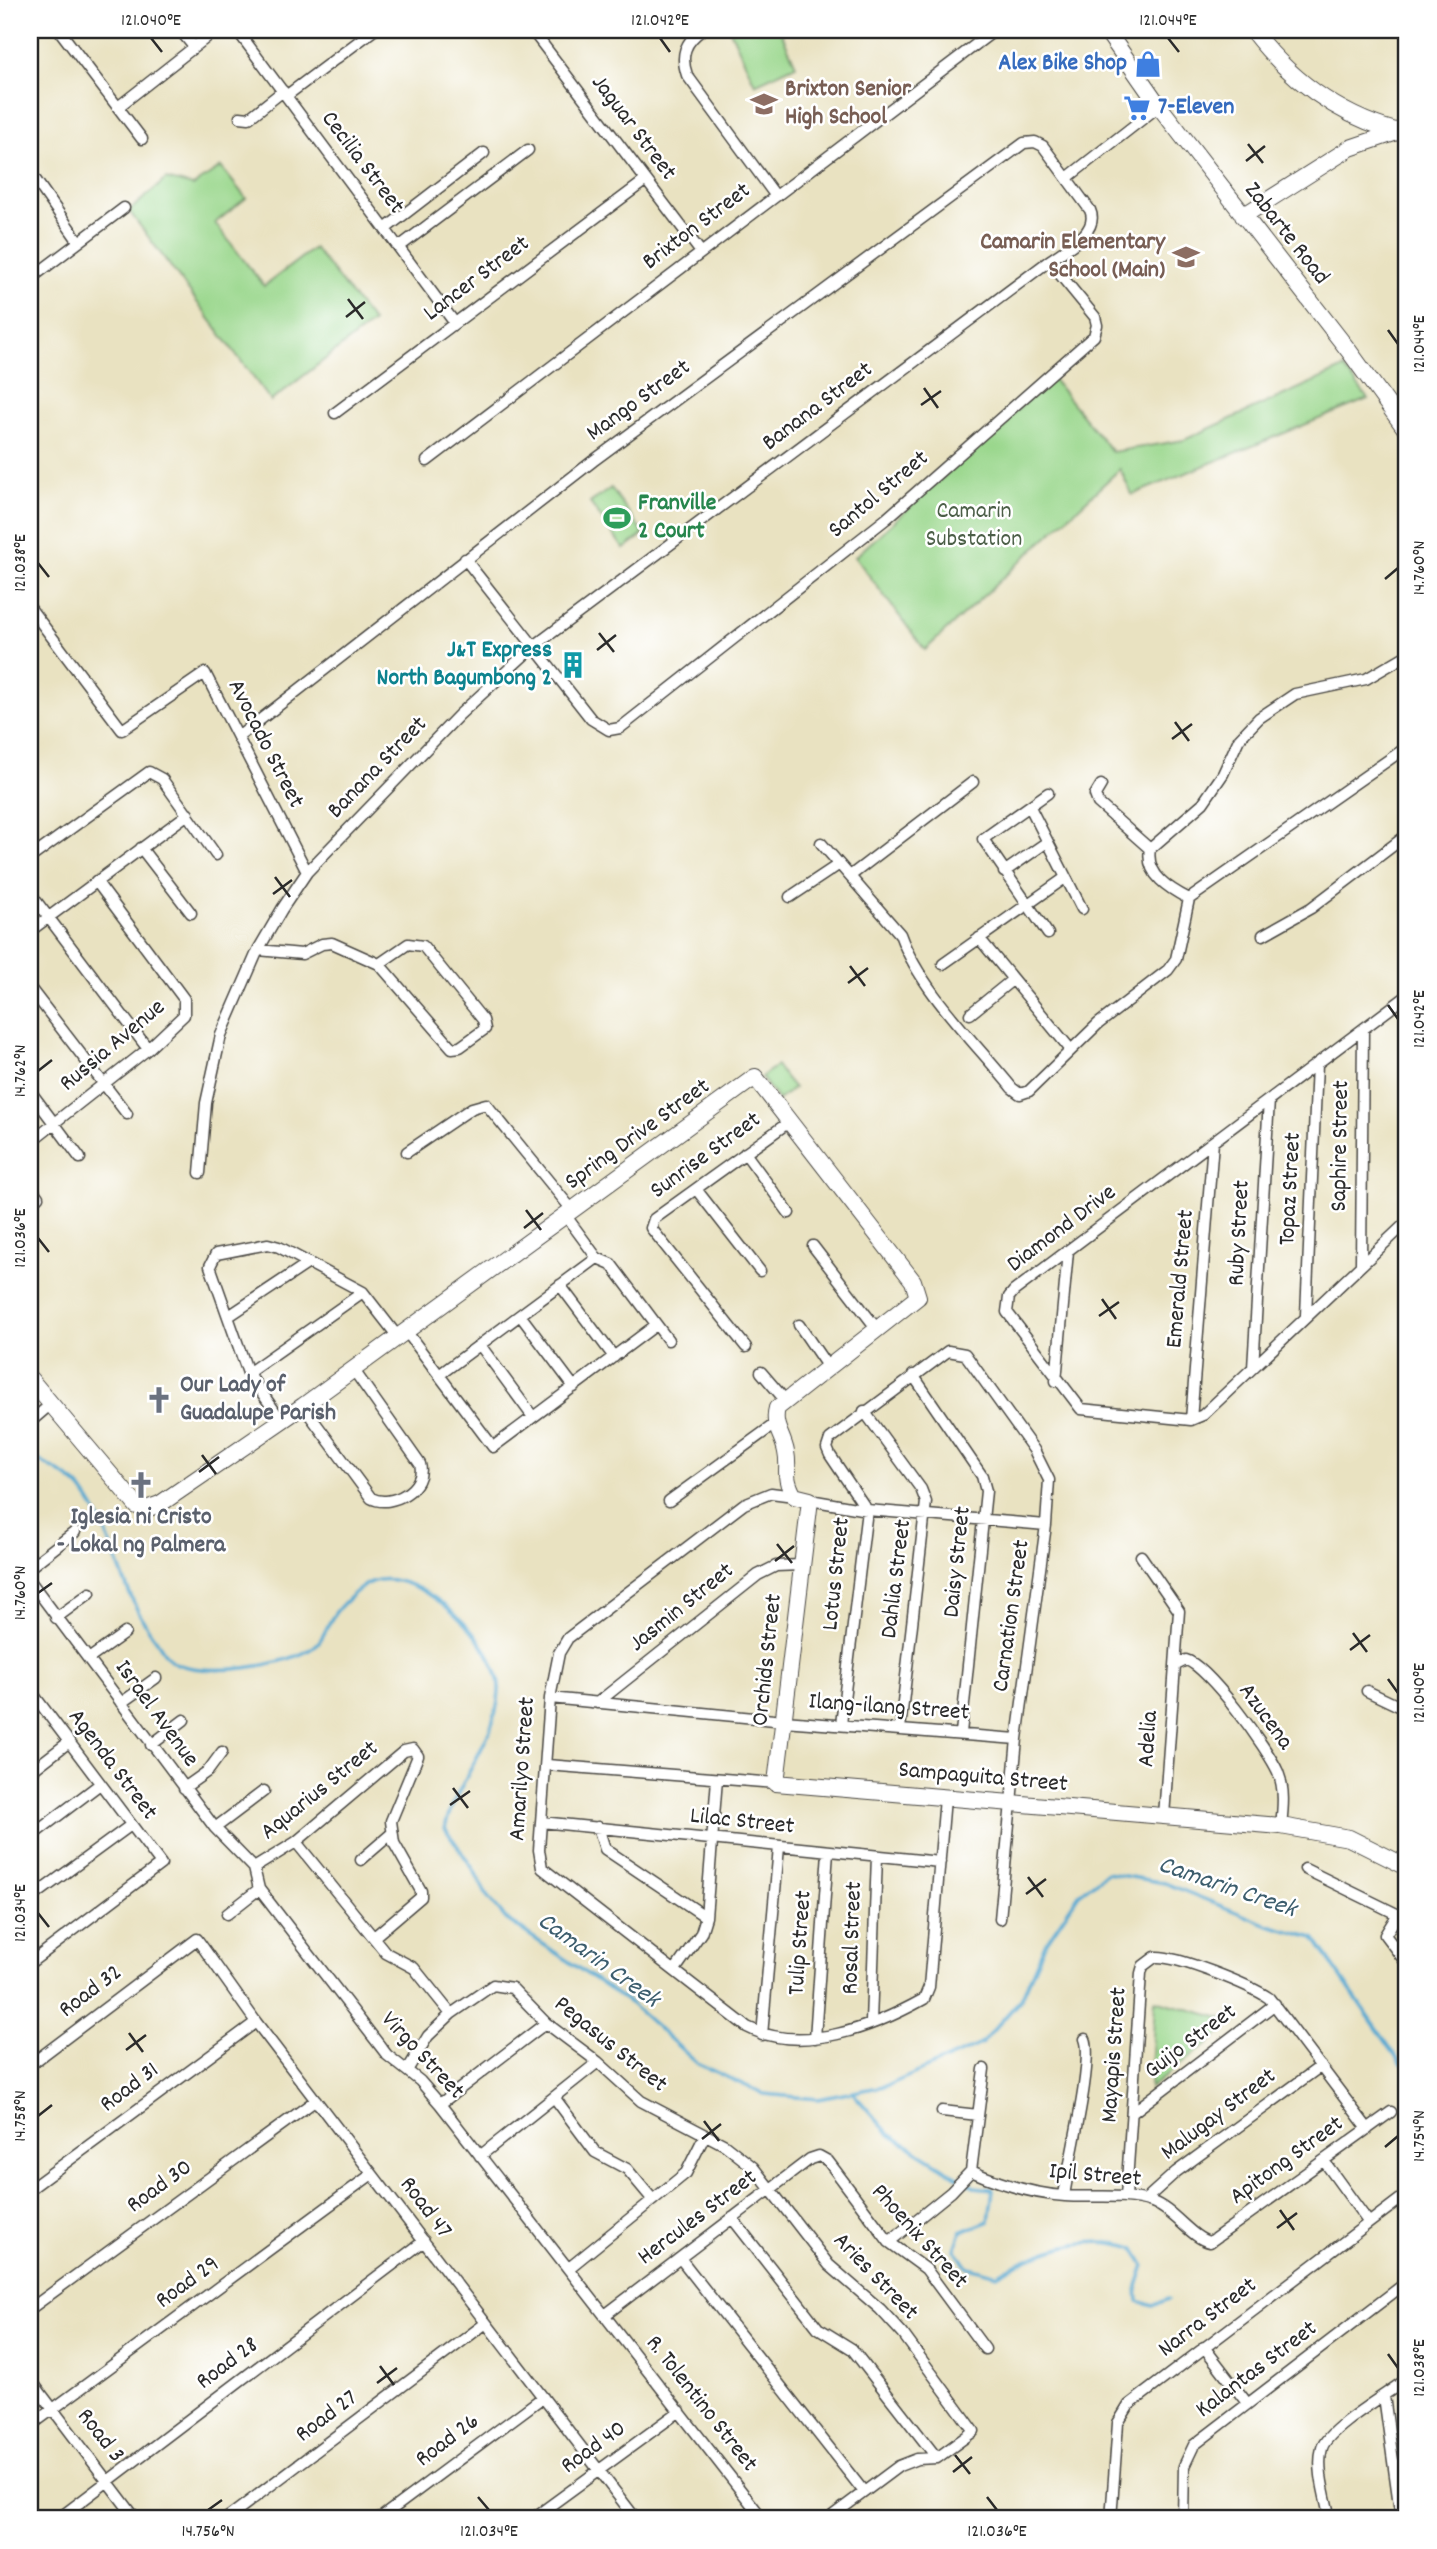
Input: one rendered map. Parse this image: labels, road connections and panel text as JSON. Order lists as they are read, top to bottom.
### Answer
{
  "streets": {
    "street": [
      "Jaguar Street",
      "Cecilia Street",
      "Brixton Street",
      "Zabarte Road",
      "Lancer Street",
      "Mango Street",
      "Banana Street",
      "Santol Street",
      "Avocado Street",
      "Russia Avenue",
      "Spring Drive Street",
      "Saphire Street",
      "Sunrise Street",
      "Topaz Street",
      "Diamond Drive",
      "Ruby Street",
      "Emerald Street",
      "Daisy Street",
      "Lotus Street",
      "Dahlia Street",
      "Jasmin Street",
      "Carnation Street",
      "Orchids Street",
      "Ilang-ilang Street",
      "Israel Avenue",
      "Azucena",
      "Adelia",
      "Agenda Street",
      "Amarilyo Street",
      "Sampaguita Street",
      "Aquarius Street",
      "Lilac Street",
      "Rosal Street",
      "Tulip Street",
      "Road 32",
      "Guijo Street",
      "Pegasus Street",
      "Mayapis Street",
      "Virgo Street",
      "Road 31",
      "Malugay Street",
      "Apitong Street",
      "Ipil Street",
      "Road 30",
      "Road 47",
      "Hercules Street",
      "Phoenix Street",
      "Aries Street",
      "Road 29",
      "Narra Street",
      "Road 28",
      "Kalantas Street",
      "R. Tolentino Street",
      "Road 27",
      "Road 3",
      "Road 26",
      "Road 40"
    ]
  },
  "crossings": [
    ["Jaguar Street", "Brixton Street"],
    ["Jaguar Street", "Lancer Street"],
    ["Cecilia Street", "Lancer Street"],
    ["Mango Street", "Banana Street"],
    ["Mango Street", "Avocado Street"],
    ["Banana Street", "Santol Street"],
    ["Banana Street", "Avocado Street"],
    ["Spring Drive Street", "Sunrise Street"],
    ["Saphire Street", "Diamond Drive"],
    ["Topaz Street", "Diamond Drive"],
    ["Diamond Drive", "Ruby Street"],
    ["Diamond Drive", "Emerald Street"],
    ["Daisy Street", "Carnation Street"],
    ["Daisy Street", "Ilang-ilang Street"],
    ["Daisy Street", "Amarilyo Street"],
    ["Lotus Street", "Dahlia Street"],
    ["Lotus Street", "Ilang-ilang Street"],
    ["Lotus Street", "Amarilyo Street"],
    ["Dahlia Street", "Ilang-ilang Street"],
    ["Dahlia Street", "Amarilyo Street"],
    ["Jasmin Street", "Orchids Street"],
    ["Jasmin Street", "Ilang-ilang Street"],
    ["Carnation Street", "Ilang-ilang Street"],
    ["Carnation Street", "Amarilyo Street"],
    ["Carnation Street", "Sampaguita Street"],
    ["Orchids Street", "Ilang-ilang Street"],
    ["Orchids Street", "Amarilyo Street"],
    ["Orchids Street", "Sampaguita Street"],
    ["Ilang-ilang Street", "Amarilyo Street"],
    ["Israel Avenue", "Aquarius Street"],
    ["Israel Avenue", "Virgo Street"],
    ["Azucena", "Adelia"],
    ["Azucena", "Sampaguita Street"],
    ["Adelia", "Sampaguita Street"],
    ["Amarilyo Street", "Sampaguita Street"],
    ["Amarilyo Street", "Lilac Street"],
    ["Amarilyo Street", "Rosal Street"],
    ["Amarilyo Street", "Tulip Street"],
    ["Aquarius Street", "Virgo Street"],
    ["Lilac Street", "Rosal Street"],
    ["Lilac Street", "Tulip Street"],
    ["Road 32", "Road 47"],
    ["Guijo Street", "Mayapis Street"],
    ["Pegasus Street", "Aries Street"],
    ["Mayapis Street", "Malugay Street"],
    ["Mayapis Street", "Apitong Street"],
    ["Mayapis Street", "Ipil Street"],
    ["Virgo Street", "Hercules Street"],
    ["Virgo Street", "R. Tolentino Street"],
    ["Road 31", "Road 47"],
    ["Malugay Street", "Ipil Street"],
    ["Apitong Street", "Ipil Street"],
    ["Road 30", "Road 47"],
    ["Road 47", "Road 29"],
    ["Road 47", "Road 28"],
    ["Road 47", "Road 27"],
    ["Road 47", "Road 26"],
    ["Road 47", "Road 40"],
    ["Hercules Street", "Phoenix Street"],
    ["Hercules Street", "Aries Street"],
    ["Hercules Street", "R. Tolentino Street"],
    ["Road 29", "Road 3"],
    ["Road 28", "Road 3"],
    ["R. Tolentino Street", "Road 40"]
  ],
  "water": ["Camarin Creek"],
  "parks": ["Camarin Substation"],
  "places": {
    "shop": ["Alex Bike Shop"],
    "school or university": ["Brixton Senior High School", "Camarin Elementary School (Main)"],
    "supermarket": ["7-Eleven"],
    "sports": ["Franville 2 Court"],
    "building": ["J&T Express North Bagumbong 2"],
    "church": ["Our Lady of Guadalupe Parish", "Iglesia ni Cristo - Lokal ng Palmera"]
  },
  "coordinates": [
    "121.040°E",
    "121.042°E",
    "121.044°E",
    "121.038°E",
    "14.760°N",
    "14.762°N",
    "121.036°E",
    "121.034°E",
    "14.758°N",
    "14.754°N",
    "14.756°N"
  ]
}
